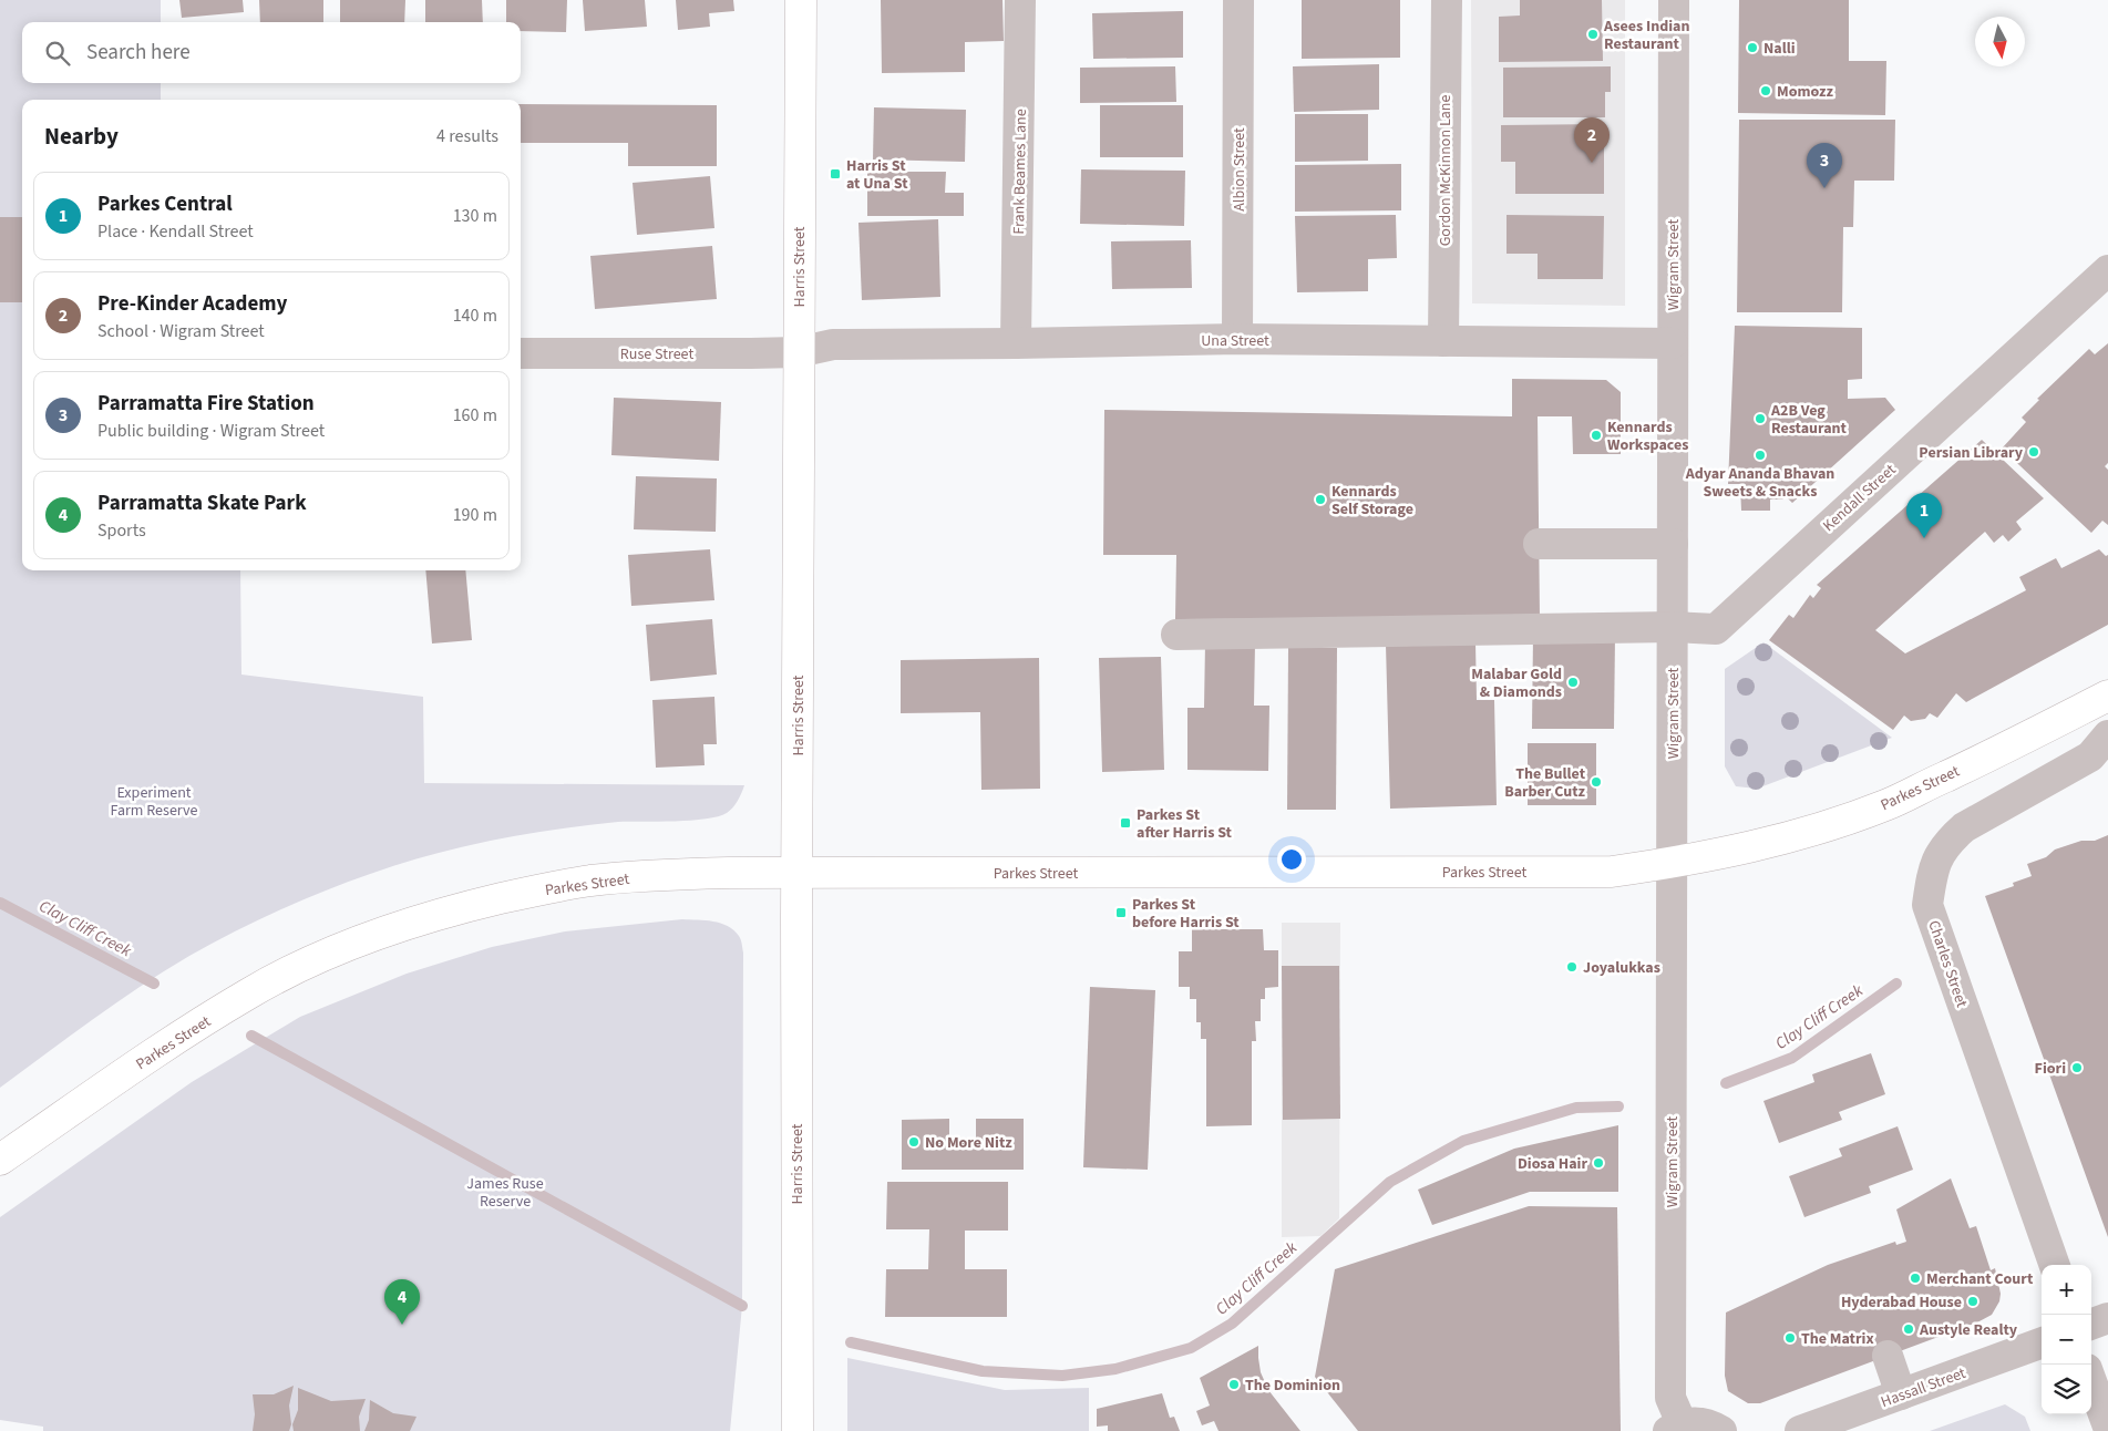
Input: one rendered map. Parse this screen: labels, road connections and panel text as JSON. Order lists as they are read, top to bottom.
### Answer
{
  "streets": {
    "main road": ["Harris Street", "Parkes Street"],
    "street": [
      "Albion Street",
      "Gordon McKinnon Lane",
      "Frank Beames Lane",
      "Wigram Street",
      "Una Street",
      "Ruse Street",
      "Kendall Street",
      "Charles Street",
      "Hassall Street"
    ]
  },
  "crossings": [
    ["Albion Street", "Una Street"],
    ["Gordon McKinnon Lane", "Una Street"],
    ["Frank Beames Lane", "Una Street"],
    ["Wigram Street", "Una Street"],
    ["Wigram Street", "Kendall Street"],
    ["Wigram Street", "Parkes Street"],
    ["Harris Street", "Una Street"],
    ["Harris Street", "Ruse Street"],
    ["Harris Street", "Parkes Street"],
    ["Una Street", "Ruse Street"]
  ],
  "water": ["Clay Cliff Creek"],
  "parks": ["Experiment Farm Reserve", "James Ruse Reserve"],
  "places": {
    "other": [
      "Asees Indian Restaurant",
      "Nalli",
      "Momozz",
      "A2B Veg Restaurant",
      "Kennards Workspaces",
      "Persian Library",
      "Adyar Ananda Bhavan Sweets & Snacks",
      "Kennards Self Storage",
      "Malabar Gold & Diamonds",
      "The Bullet Barber Cutz",
      "Joyalukkas",
      "Fiori",
      "No More Nitz",
      "Diosa Hair",
      "Merchant Court",
      "Hyderabad House",
      "Austyle Realty",
      "The Matrix",
      "The Dominion"
    ],
    "transit": ["Harris St at Una St", "Parkes St after Harris St", "Parkes St before Harris St"]
  },
  "north": "bottom",
  "page": {
    "search": "Search here",
    "heading": ["Nearby", "4 results"],
    "pins": [
      "2",
      "3",
      "1",
      "4"
    ],
    "list": [
      {
        "mark": "1",
        "name": "Parkes Central",
        "note": "Place · Kendall Street",
        "value": "130 m"
      },
      {
        "mark": "2",
        "name": "Pre-Kinder Academy",
        "note": "School · Wigram Street",
        "value": "140 m"
      },
      {
        "mark": "3",
        "name": "Parramatta Fire Station",
        "note": "Public building · Wigram Street",
        "value": "160 m"
      },
      {
        "mark": "4",
        "name": "Parramatta Skate Park",
        "note": "Sports",
        "value": "190 m"
      }
    ],
    "map_buttons": ["+", "−"]
  }
}
